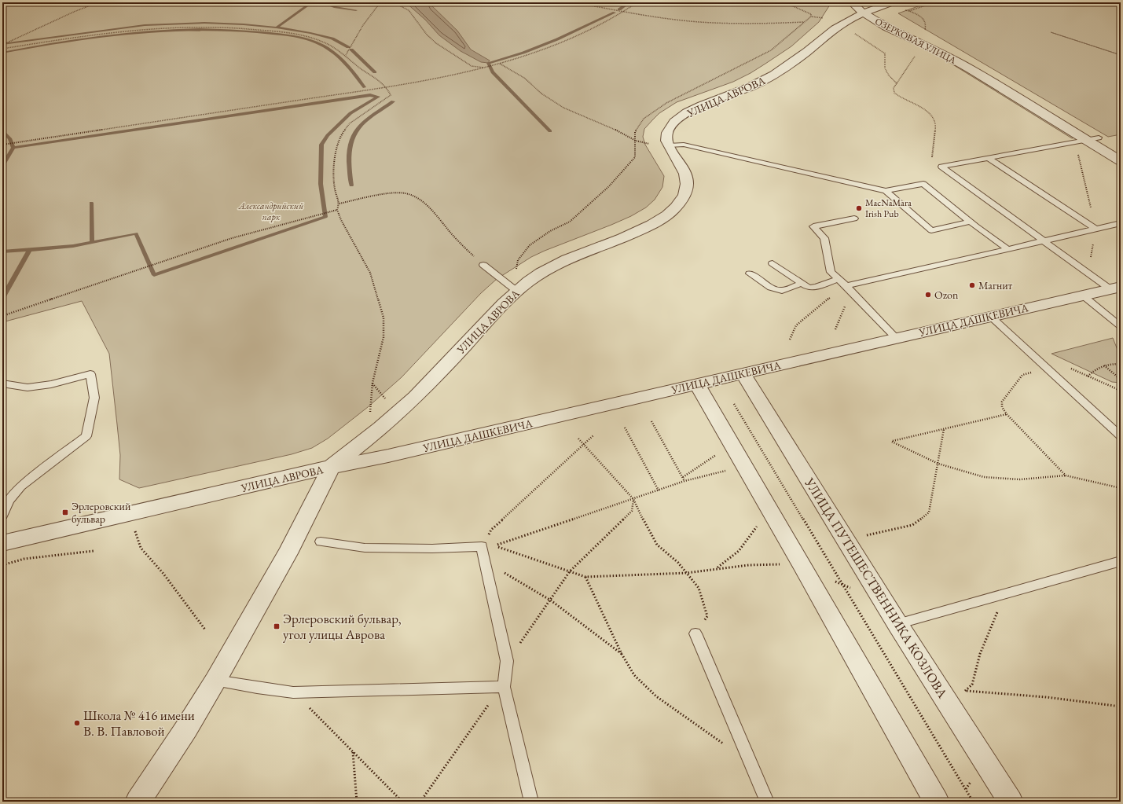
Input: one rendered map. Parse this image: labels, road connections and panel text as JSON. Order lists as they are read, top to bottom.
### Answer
{
  "streets": {
    "street": [
      "ОЗЕРКОВАЯ УЛИЦА",
      "УЛИЦА АВРОВА",
      "УЛИЦА ДАШКЕВИЧА",
      "УЛИЦА ПУТЕШЕСТВЕННИКА КОЗЛОВА"
    ]
  },
  "crossings": [
    ["ОЗЕРКОВАЯ УЛИЦА", "УЛИЦА АВРОВА"],
    ["УЛИЦА АВРОВА", "УЛИЦА ДАШКЕВИЧА"],
    ["УЛИЦА ДАШКЕВИЧА", "УЛИЦА ПУТЕШЕСТВЕННИКА КОЗЛОВА"]
  ],
  "parks": ["Александрийский парк"],
  "places": {
    "other": [
      "MacNaMara Irish Pub",
      "Магнит",
      "Ozon",
      "Школа № 416 имени В. В. Павловой"
    ],
    "transit": ["Эрлеровский бульвар", "Эрлеровский бульвар, угол улицы Аврова"]
  }
}
